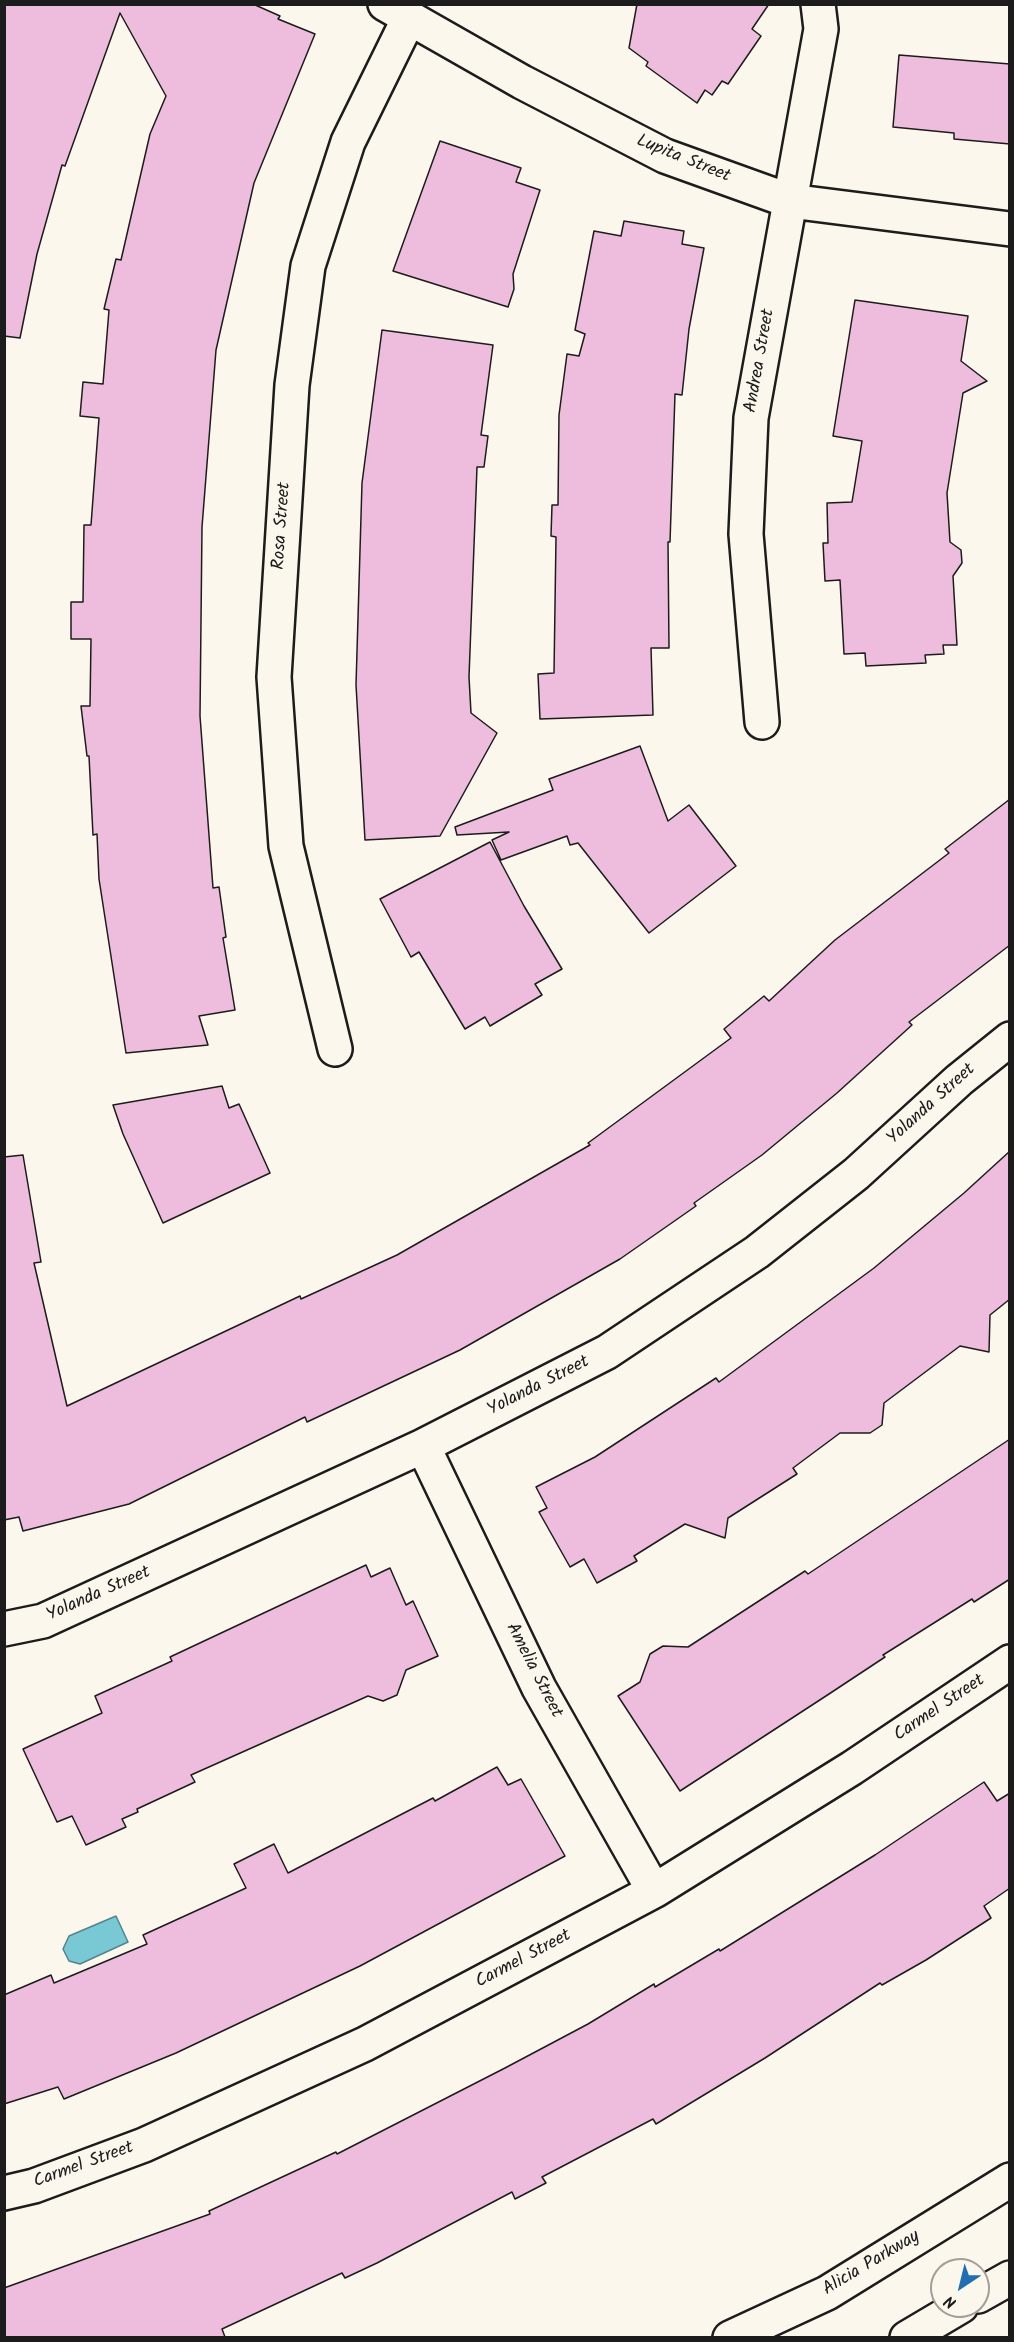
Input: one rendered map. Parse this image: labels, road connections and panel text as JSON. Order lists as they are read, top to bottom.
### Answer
{
  "streets": {
    "street": [
      "Lupita Street",
      "Andrea Street",
      "Rosa Street",
      "Yolanda Street",
      "Amelia Street",
      "Carmel Street",
      "Alicia Parkway"
    ]
  },
  "crossings": [
    ["Lupita Street", "Andrea Street"],
    ["Lupita Street", "Rosa Street"],
    ["Yolanda Street", "Amelia Street"],
    ["Amelia Street", "Carmel Street"]
  ],
  "north": "bottom left"
}
